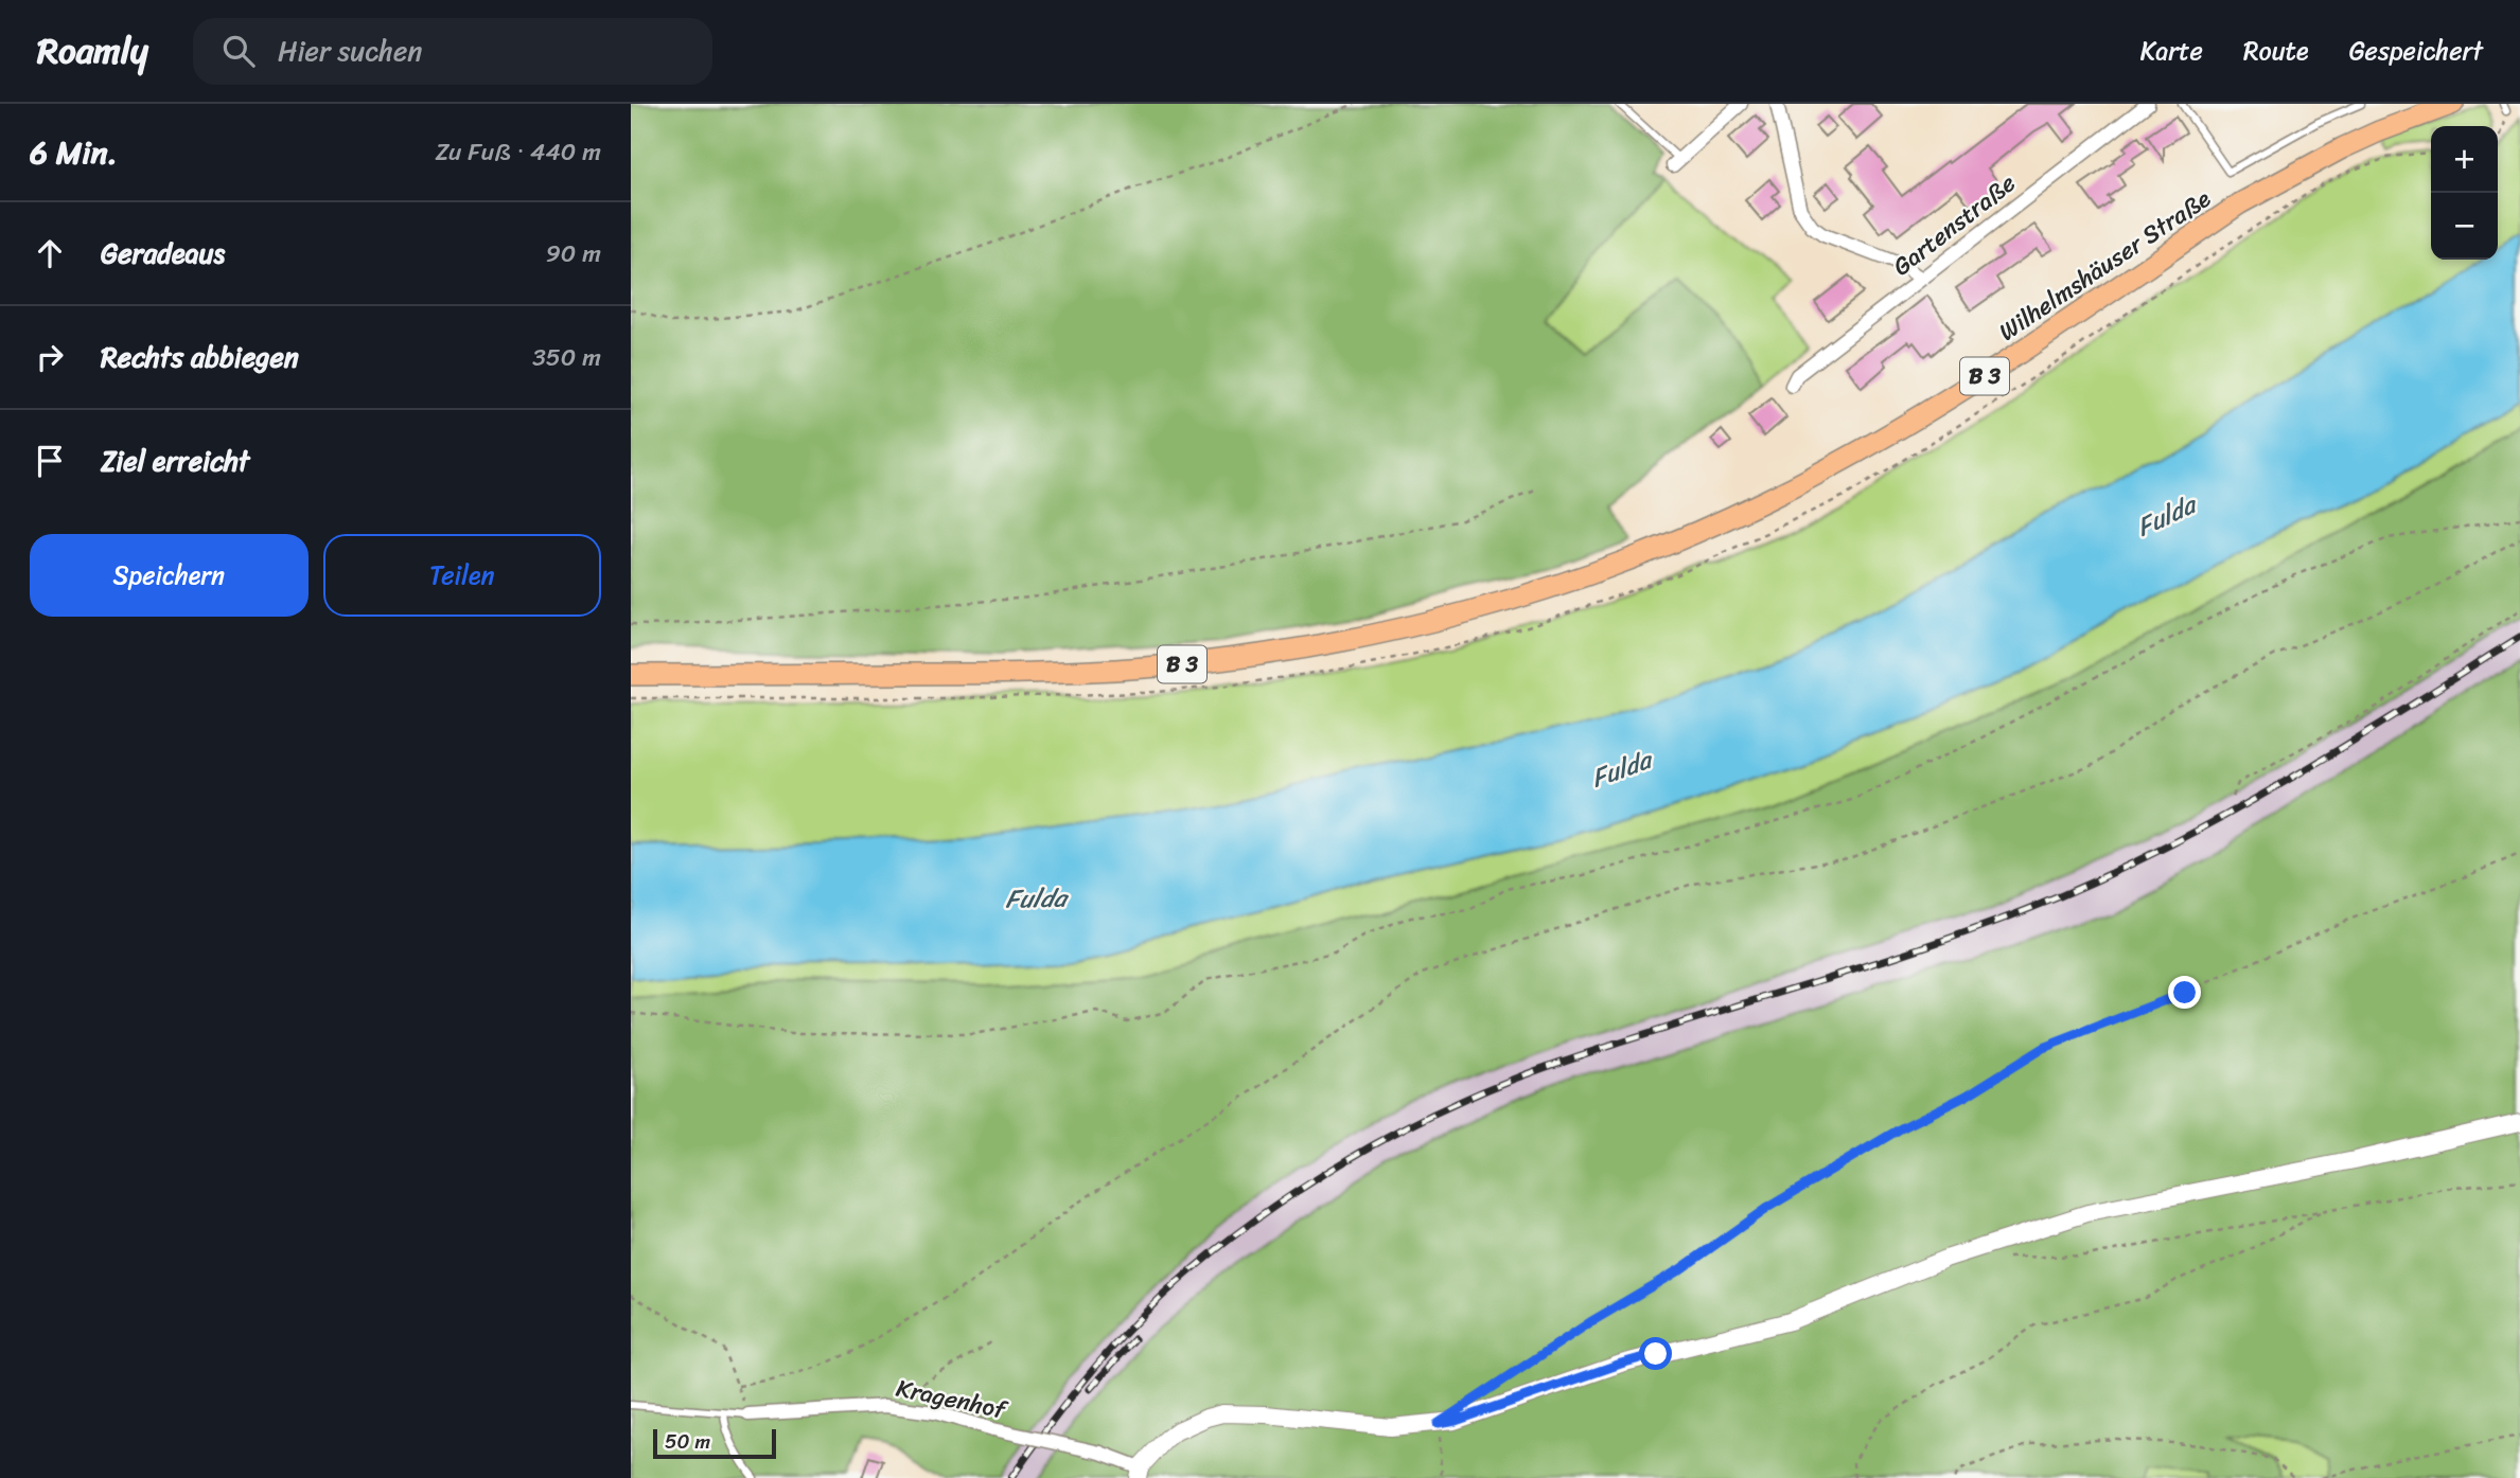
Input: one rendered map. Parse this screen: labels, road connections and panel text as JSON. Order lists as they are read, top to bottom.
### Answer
{
  "streets": {
    "main road": ["Wilhelmshäuser Straße", "B 3"],
    "street": ["Gartenstraße", "Kragenhof"]
  },
  "water": ["Fulda"],
  "scale_bar": "50 m",
  "page": {
    "header": "Roamly",
    "search": "Hier suchen",
    "nav": ["Karte", "Route", "Gespeichert"],
    "heading": ["6 Min.", "Zu Fuß · 440 m"],
    "map_buttons": ["+", "−"],
    "list": [
      ["Geradeaus", "90 m"],
      ["Rechts abbiegen", "350 m"],
      "Ziel erreicht"
    ],
    "buttons": ["Speichern", "Teilen"],
    "scale": "50 m"
  }
}
